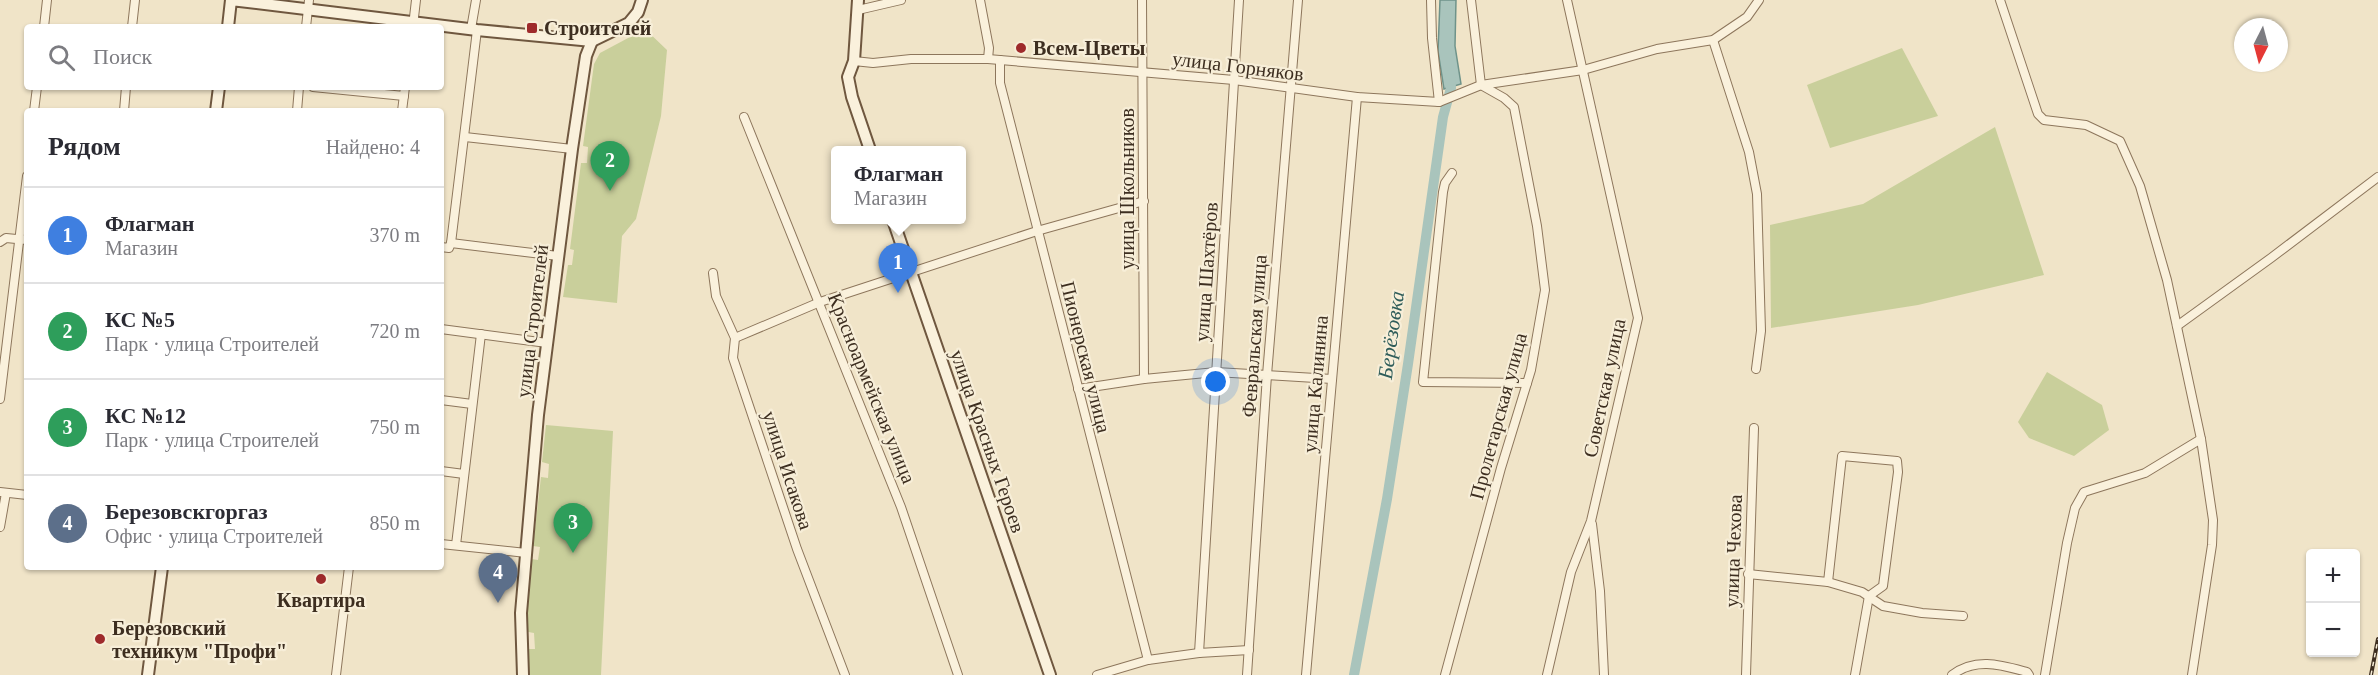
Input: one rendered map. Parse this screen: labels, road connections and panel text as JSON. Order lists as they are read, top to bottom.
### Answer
{
  "streets": {
    "main road": ["улица Строителей", "улица Красных Героев"],
    "street": [
      "улица Горняков",
      "улица Школьников",
      "улица Шахтёров",
      "Февральская улица",
      "Пионерская улица",
      "улица Калинина",
      "Красноармейская улица",
      "Советская улица",
      "Пролетарская улица",
      "улица Исакова",
      "улица Чехова"
    ]
  },
  "crossings": [
    ["улица Горняков", "улица Школьников"],
    ["улица Горняков", "улица Шахтёров"],
    ["улица Горняков", "Февральская улица"],
    ["улица Горняков", "Пионерская улица"],
    ["улица Горняков", "улица Калинина"]
  ],
  "water": ["Берёзовка"],
  "places": {
    "transit": ["Строителей"],
    "other": ["Всем-Цветы", "Квартира", "Березовский техникум \"Профи\""]
  },
  "north": "bottom",
  "page": {
    "search": "Поиск",
    "heading": ["Рядом", "Найдено: 4"],
    "pins": [
      "2",
      "1",
      "3",
      "4"
    ],
    "popup": ["Флагман", "Магазин"],
    "list": [
      {
        "mark": "1",
        "name": "Флагман",
        "note": "Магазин",
        "value": "370 m"
      },
      {
        "mark": "2",
        "name": "КС №5",
        "note": "Парк · улица Строителей",
        "value": "720 m"
      },
      {
        "mark": "3",
        "name": "КС №12",
        "note": "Парк · улица Строителей",
        "value": "750 m"
      },
      {
        "mark": "4",
        "name": "Березовскгоргаз",
        "note": "Офис · улица Строителей",
        "value": "850 m"
      }
    ],
    "map_buttons": ["+", "−"]
  }
}
